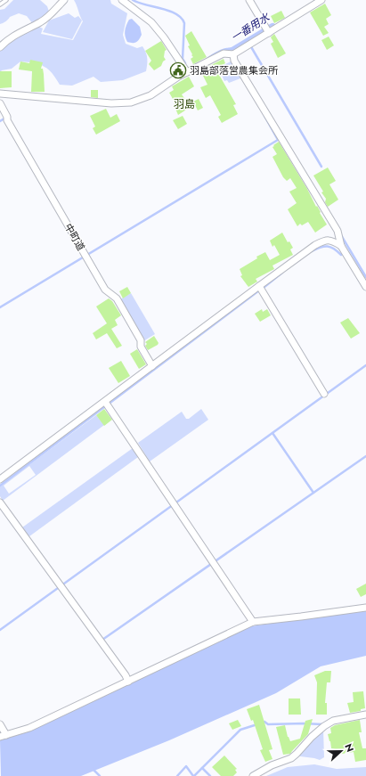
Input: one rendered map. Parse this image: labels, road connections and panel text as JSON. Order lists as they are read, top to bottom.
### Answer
{
  "streets": {
    "street": ["中町道"]
  },
  "districts": ["羽島"],
  "water": ["一番用水"],
  "places": {
    "public building": ["羽島部落営農集会所"]
  },
  "north": "right"
}
